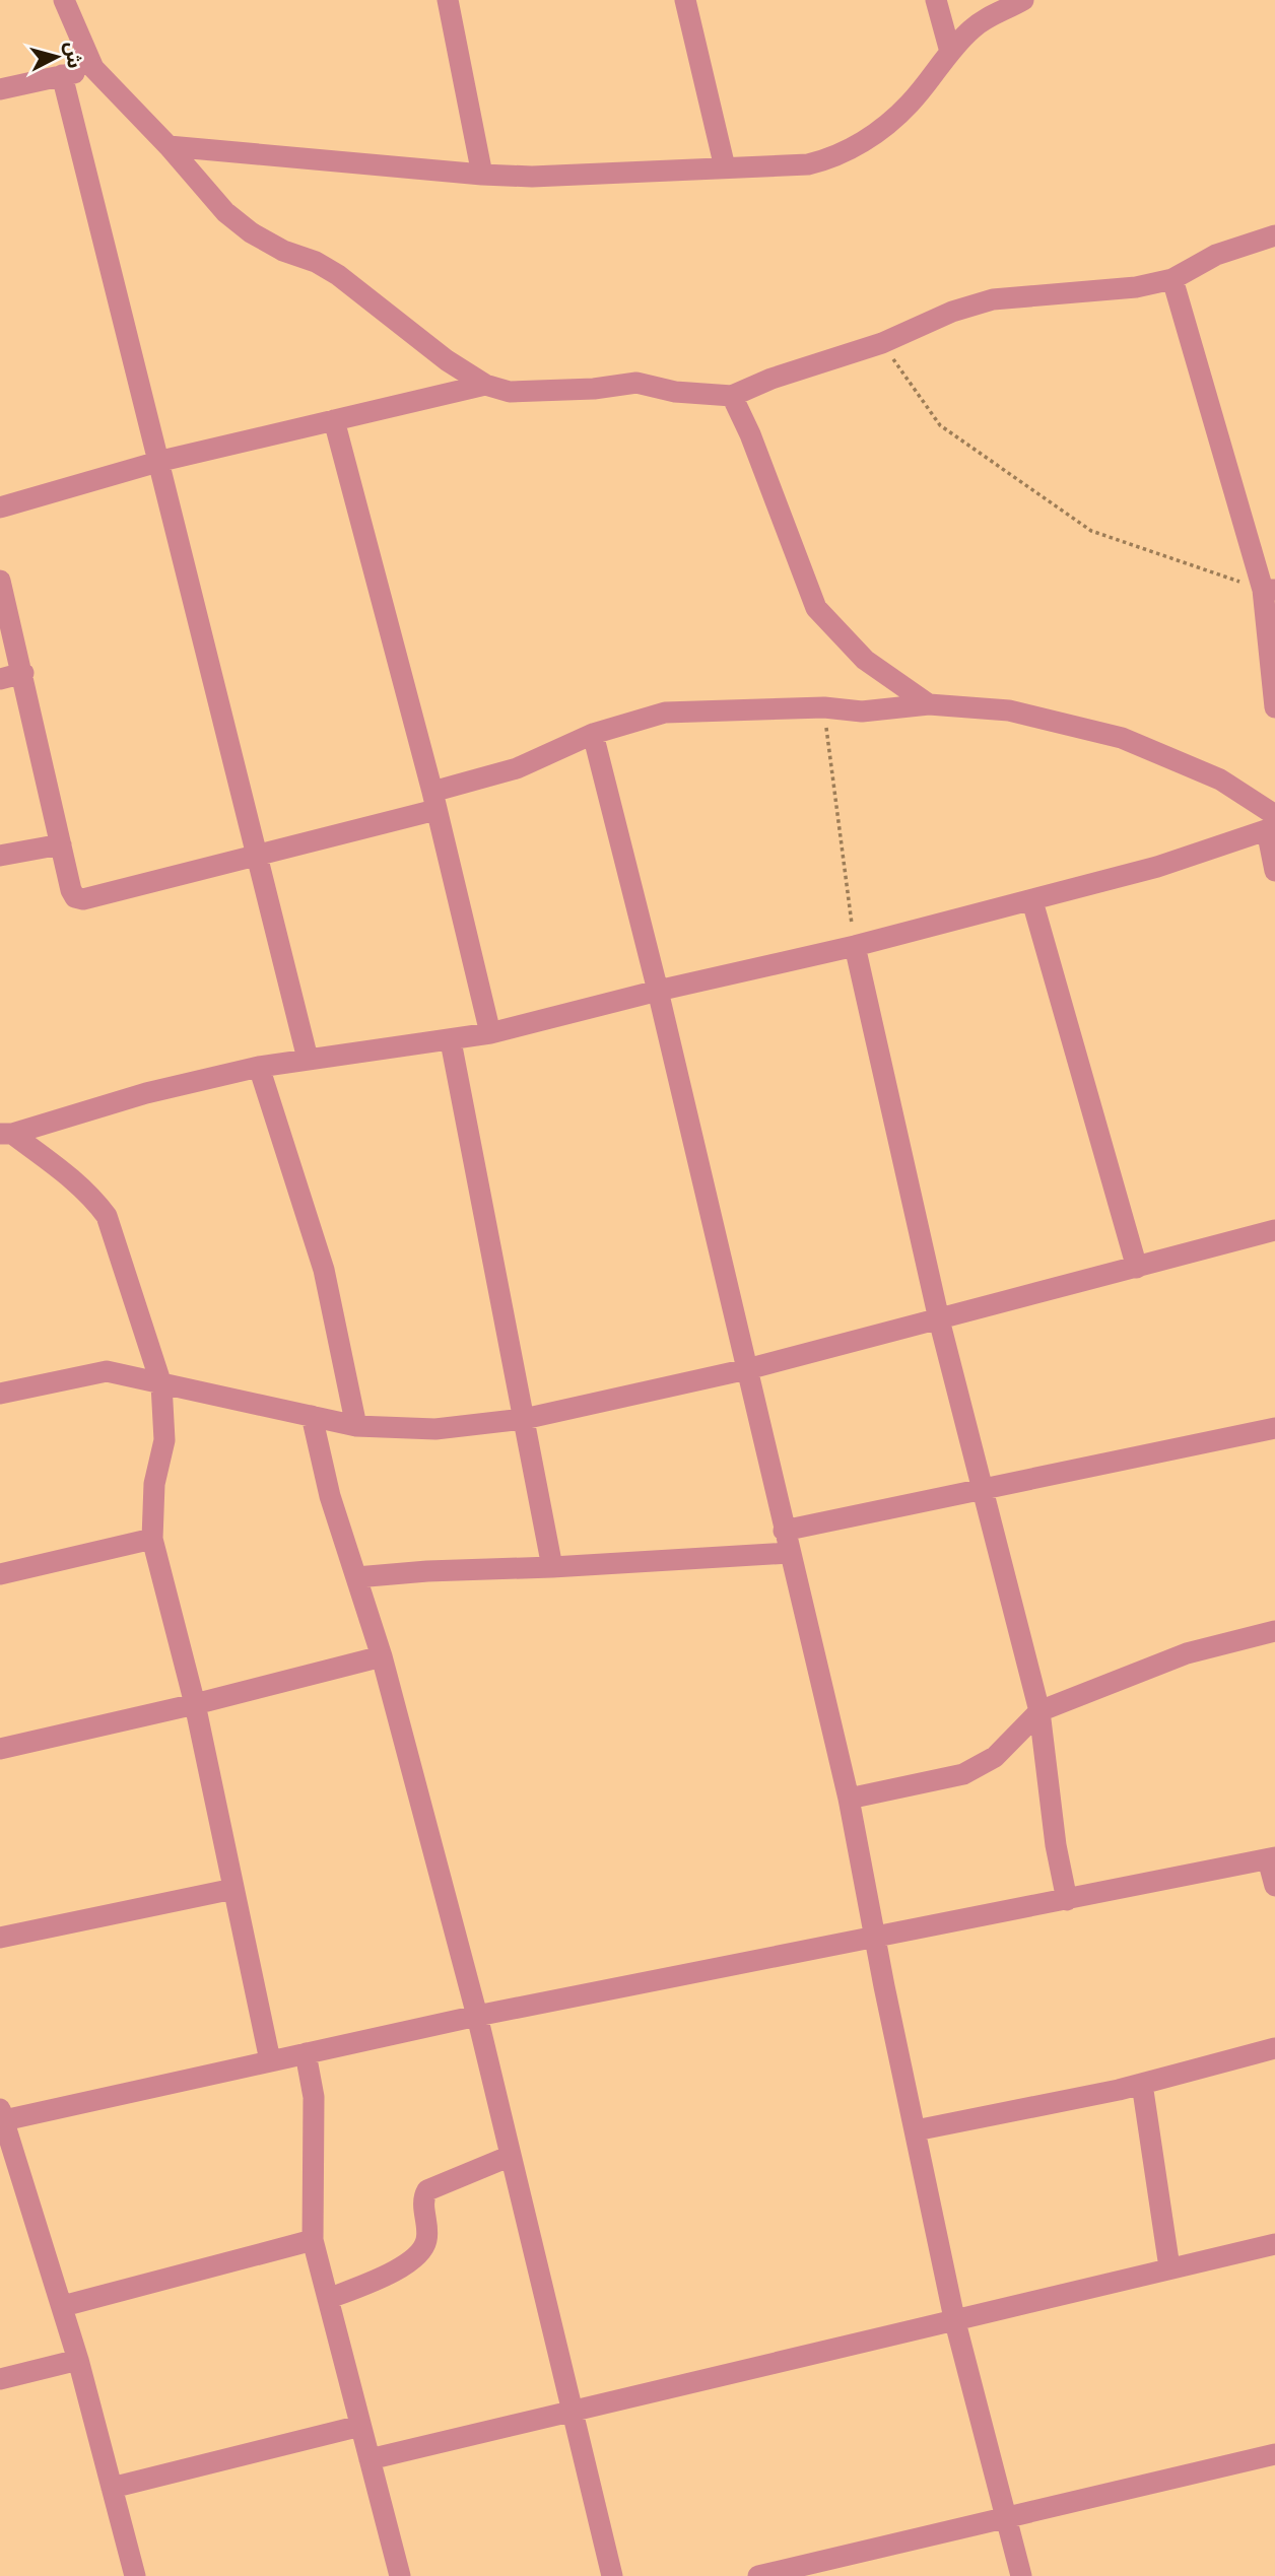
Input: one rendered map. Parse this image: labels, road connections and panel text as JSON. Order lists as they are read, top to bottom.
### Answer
{
  "north": "right"
}
